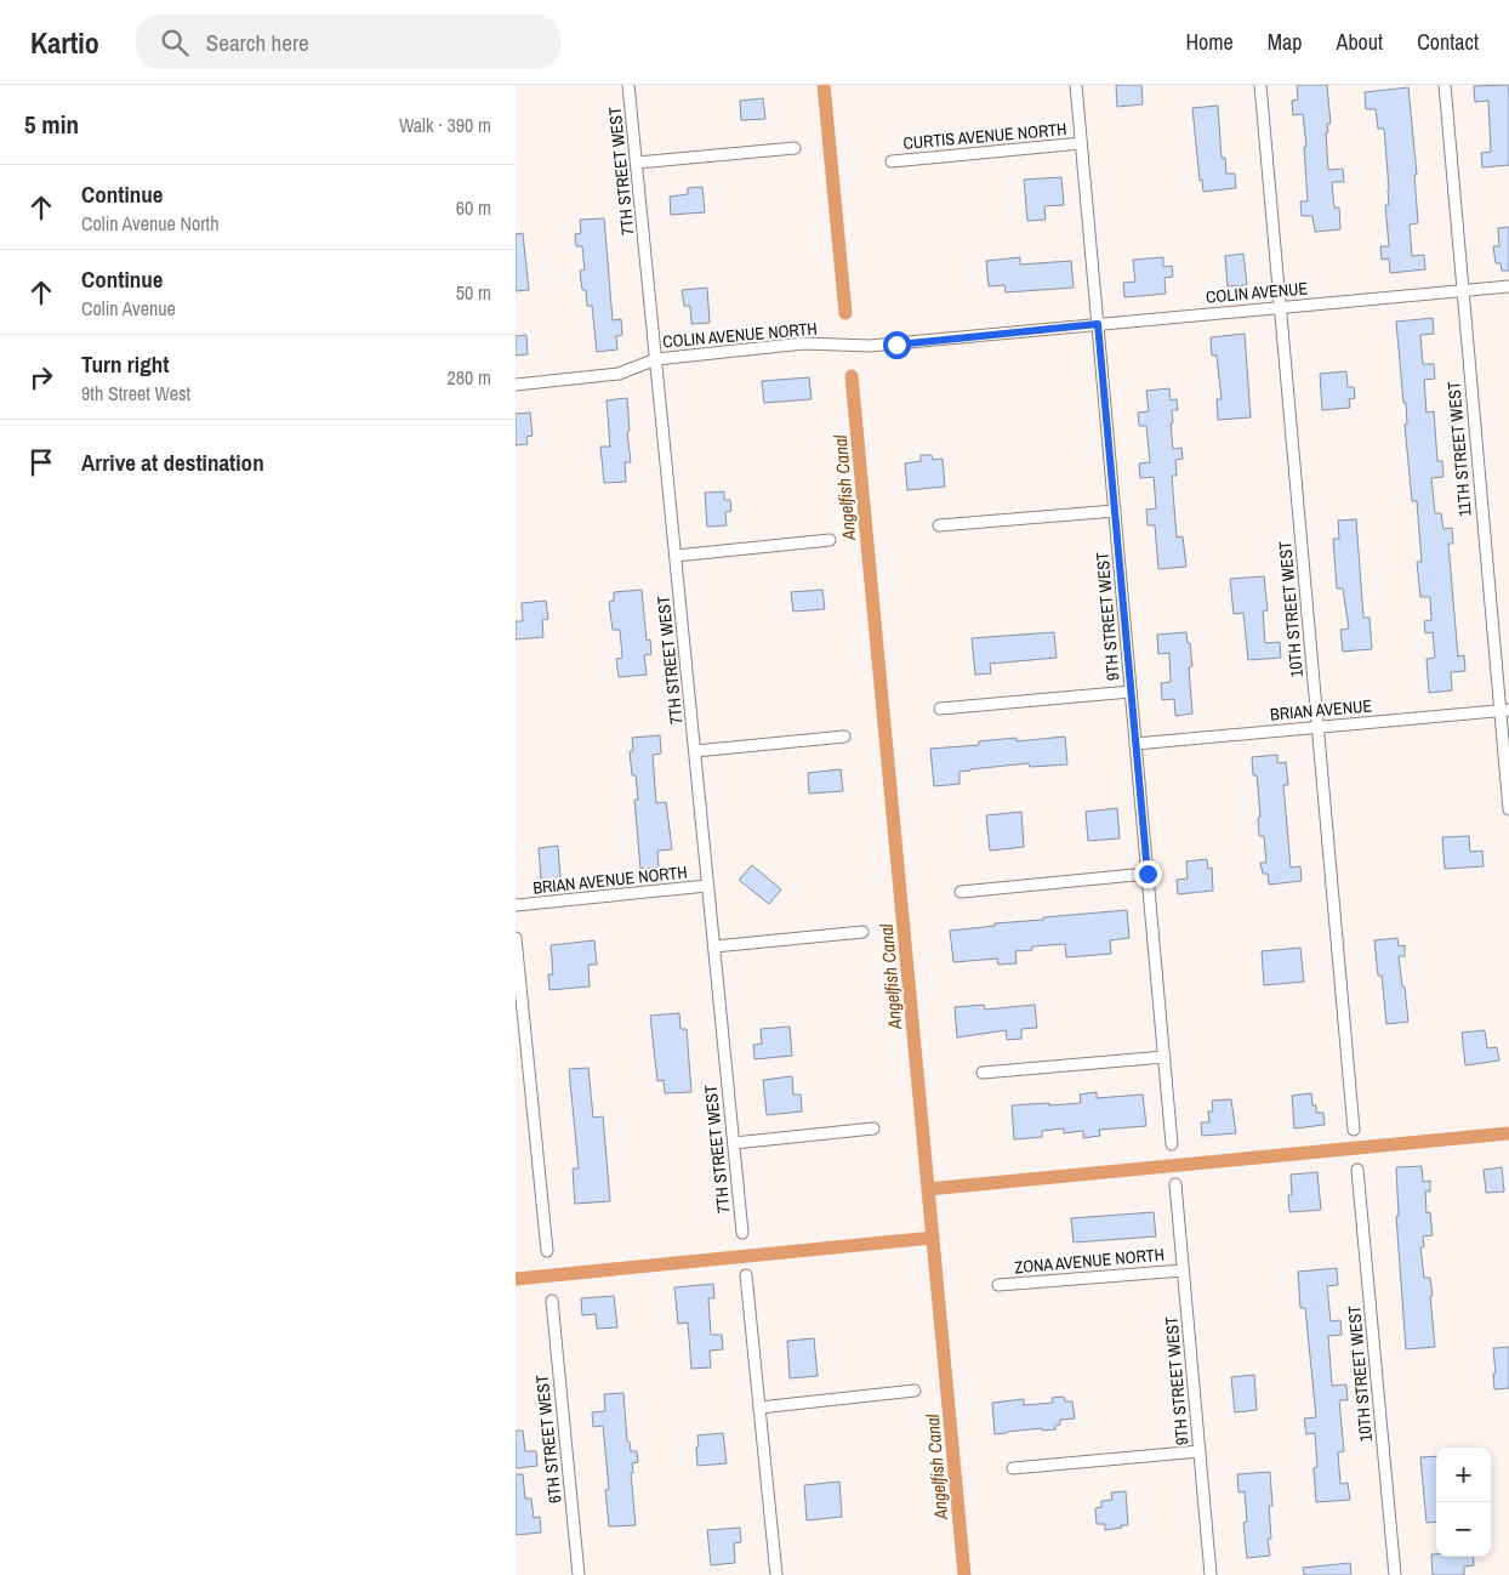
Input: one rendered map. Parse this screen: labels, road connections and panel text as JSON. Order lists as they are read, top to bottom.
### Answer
{
  "streets": {
    "street": [
      "CURTIS AVENUE NORTH",
      "7TH STREET WEST",
      "COLIN AVENUE",
      "COLIN AVENUE NORTH",
      "11TH STREET WEST",
      "10TH STREET WEST",
      "9TH STREET WEST",
      "BRIAN AVENUE",
      "BRIAN AVENUE NORTH",
      "ZONA AVENUE NORTH",
      "6TH STREET WEST"
    ]
  },
  "crossings": [
    ["CURTIS AVENUE NORTH", "9TH STREET WEST"],
    ["7TH STREET WEST", "COLIN AVENUE NORTH"],
    ["7TH STREET WEST", "BRIAN AVENUE NORTH"],
    ["COLIN AVENUE", "COLIN AVENUE NORTH"],
    ["COLIN AVENUE", "11TH STREET WEST"],
    ["COLIN AVENUE", "10TH STREET WEST"],
    ["COLIN AVENUE", "9TH STREET WEST"],
    ["11TH STREET WEST", "BRIAN AVENUE"],
    ["10TH STREET WEST", "BRIAN AVENUE"],
    ["9TH STREET WEST", "BRIAN AVENUE"],
    ["9TH STREET WEST", "ZONA AVENUE NORTH"]
  ],
  "water": ["Angelfish Canal"],
  "page": {
    "header": "Kartio",
    "search": "Search here",
    "nav": [
      "Home",
      "Map",
      "About",
      "Contact"
    ],
    "heading": ["5 min", "Walk · 390 m"],
    "list": [
      ["Continue", "Colin Avenue North", "60 m"],
      ["Continue", "Colin Avenue", "50 m"],
      ["Turn right", "9th Street West", "280 m"],
      "Arrive at destination"
    ],
    "map_buttons": ["+", "−"]
  }
}
